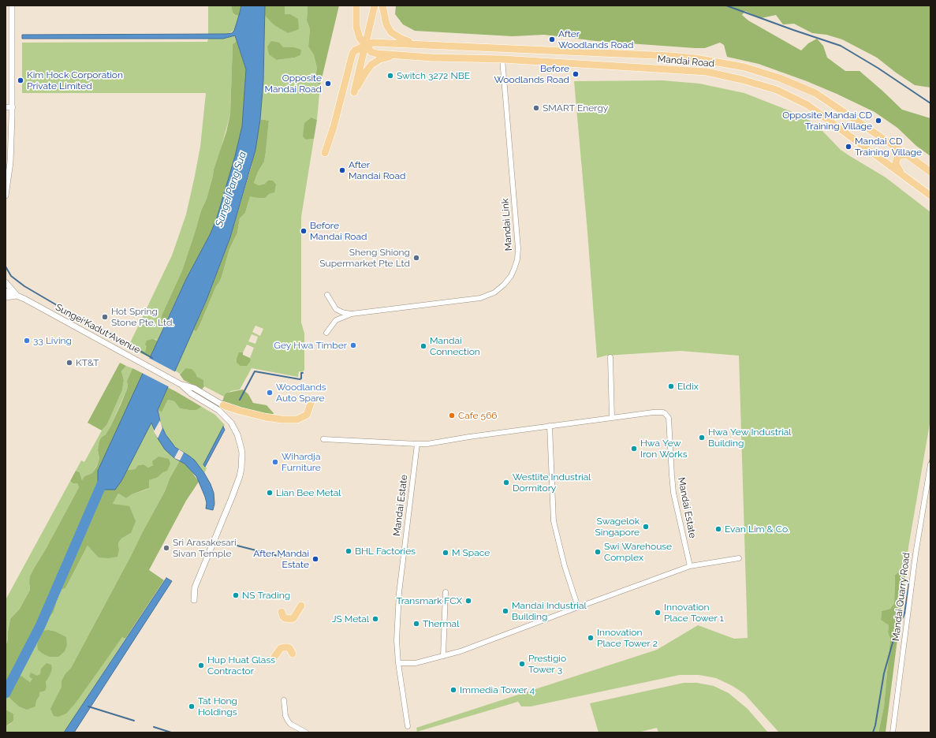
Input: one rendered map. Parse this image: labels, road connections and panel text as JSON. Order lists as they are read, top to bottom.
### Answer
{
  "streets": {
    "main road": ["Mandai Road"],
    "street": [
      "Mandai Link",
      "Sungei Kadut Avenue",
      "Mandai Estate",
      "Mandai Quarry Road"
    ]
  },
  "crossings": [
    ["Mandai Road", "Mandai Link"]
  ],
  "water": ["Sungei Pang Sua"],
  "places": [
    "After Woodlands Road",
    "Before Woodlands Road",
    "Switch 3272 NBE",
    "Kim Hock Corporation Private Limited",
    "Opposite Mandai Road",
    "SMART Energy",
    "Opposite Mandai CD Training Village",
    "Mandai CD Training Village",
    "After Mandai Road",
    "Before Mandai Road",
    "Sheng Shiong Supermarket Pte Ltd",
    "Hot Spring Stone Pte. Ltd.",
    "33 Living",
    "Gey Hwa Timber",
    "Mandai Connection",
    "KT&T",
    "Eldix",
    "Woodlands Auto Spare",
    "Cafe 566",
    "Hwa Yew Industrial Building",
    "Hwa Yew Iron Works",
    "Wihardja Furniture",
    "Westlite Industrial Dormitory",
    "Lian Bee Metal",
    "Swagelok Singapore",
    "Evan Lim & Co.",
    "Sri Arasakesari Sivan Temple",
    "BHL Factories",
    "Swi Warehouse Complex",
    "M Space",
    "After Mandai Estate",
    "NS Trading",
    "Transmark FCX",
    "Mandai Industrial Building",
    "Innovation Place Tower 1",
    "JS Metal",
    "Thermal",
    "Innovation Place Tower 2",
    "Prestigio Tower 3",
    "Hup Huat Glass Contractor",
    "Immedia Tower 4",
    "Tat Hong Holdings"
  ]
}
